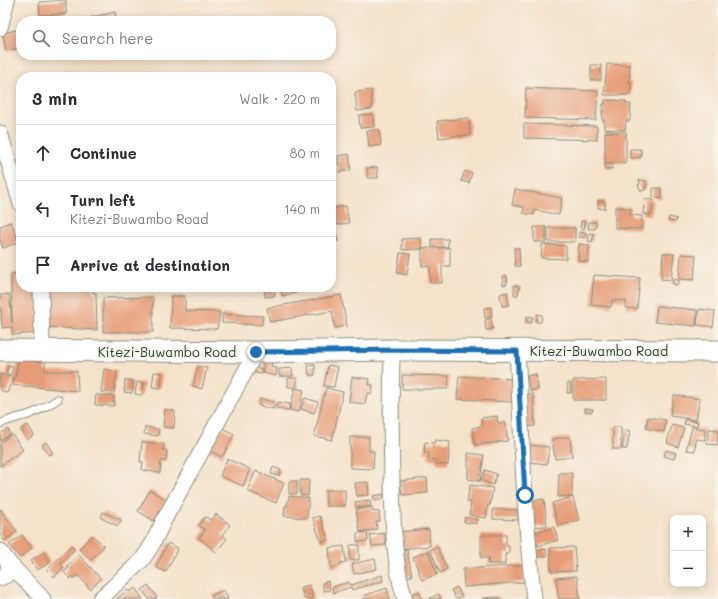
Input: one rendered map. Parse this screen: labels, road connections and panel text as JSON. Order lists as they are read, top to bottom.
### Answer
{
  "streets": {
    "street": ["Kitezi-Buwambo Road"]
  },
  "page": {
    "search": "Search here",
    "heading": ["3 min", "Walk · 220 m"],
    "list": [
      ["Continue", "80 m"],
      ["Turn left", "Kitezi-Buwambo Road", "140 m"],
      "Arrive at destination"
    ],
    "map_buttons": ["+", "−"]
  }
}
